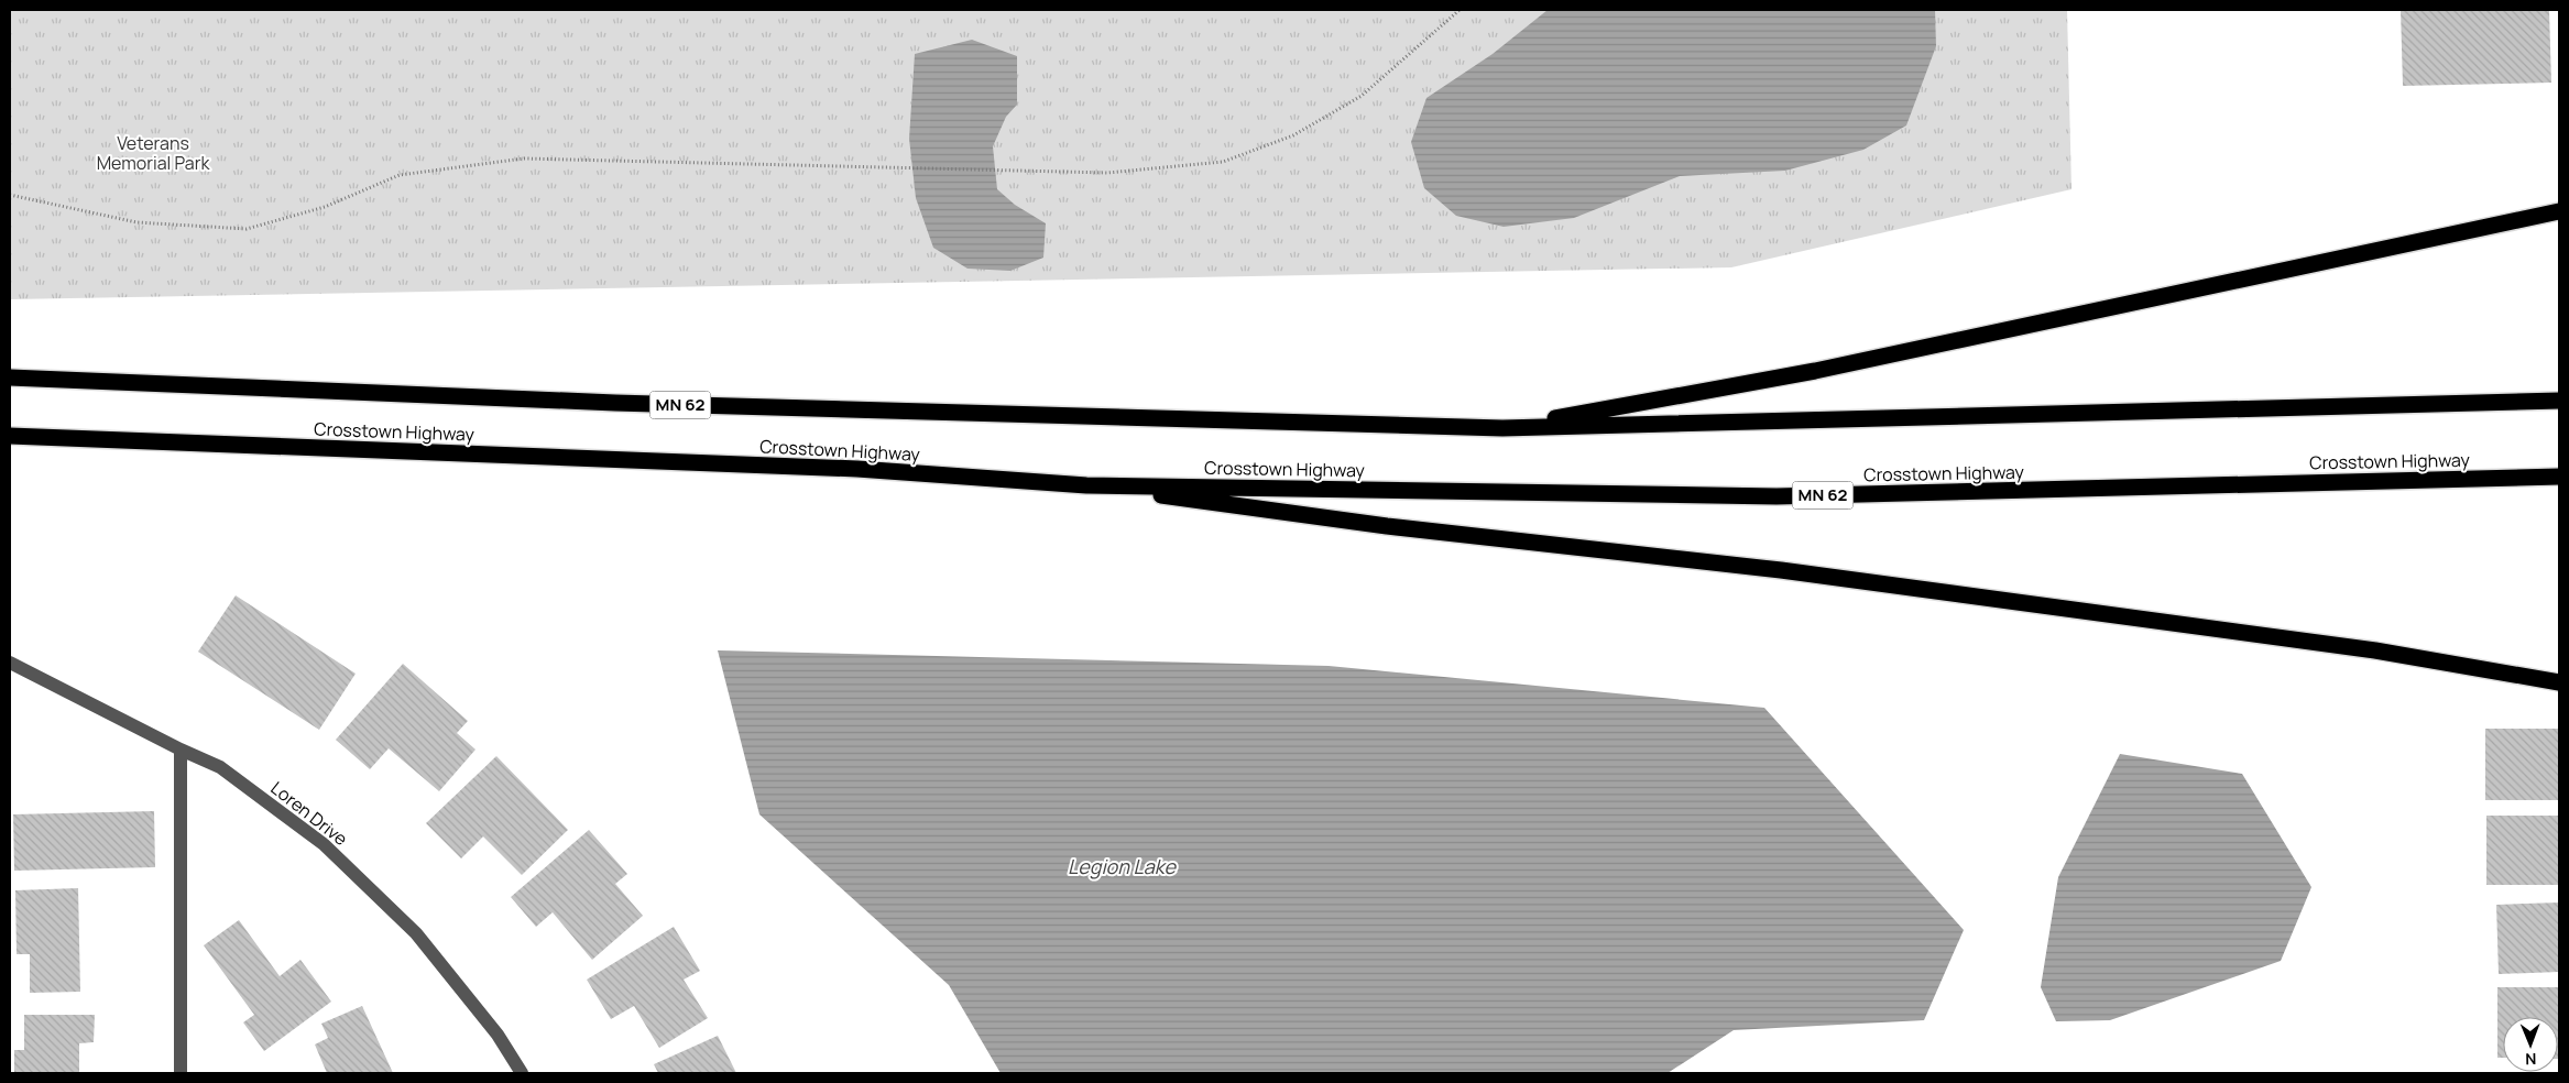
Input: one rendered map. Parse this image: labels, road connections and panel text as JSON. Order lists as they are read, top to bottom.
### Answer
{
  "streets": {
    "highway": ["MN 62", "Crosstown Highway"],
    "street": ["Loren Drive"]
  },
  "water": ["Legion Lake"],
  "parks": ["Veterans Memorial Park"],
  "north": "bottom"
}
